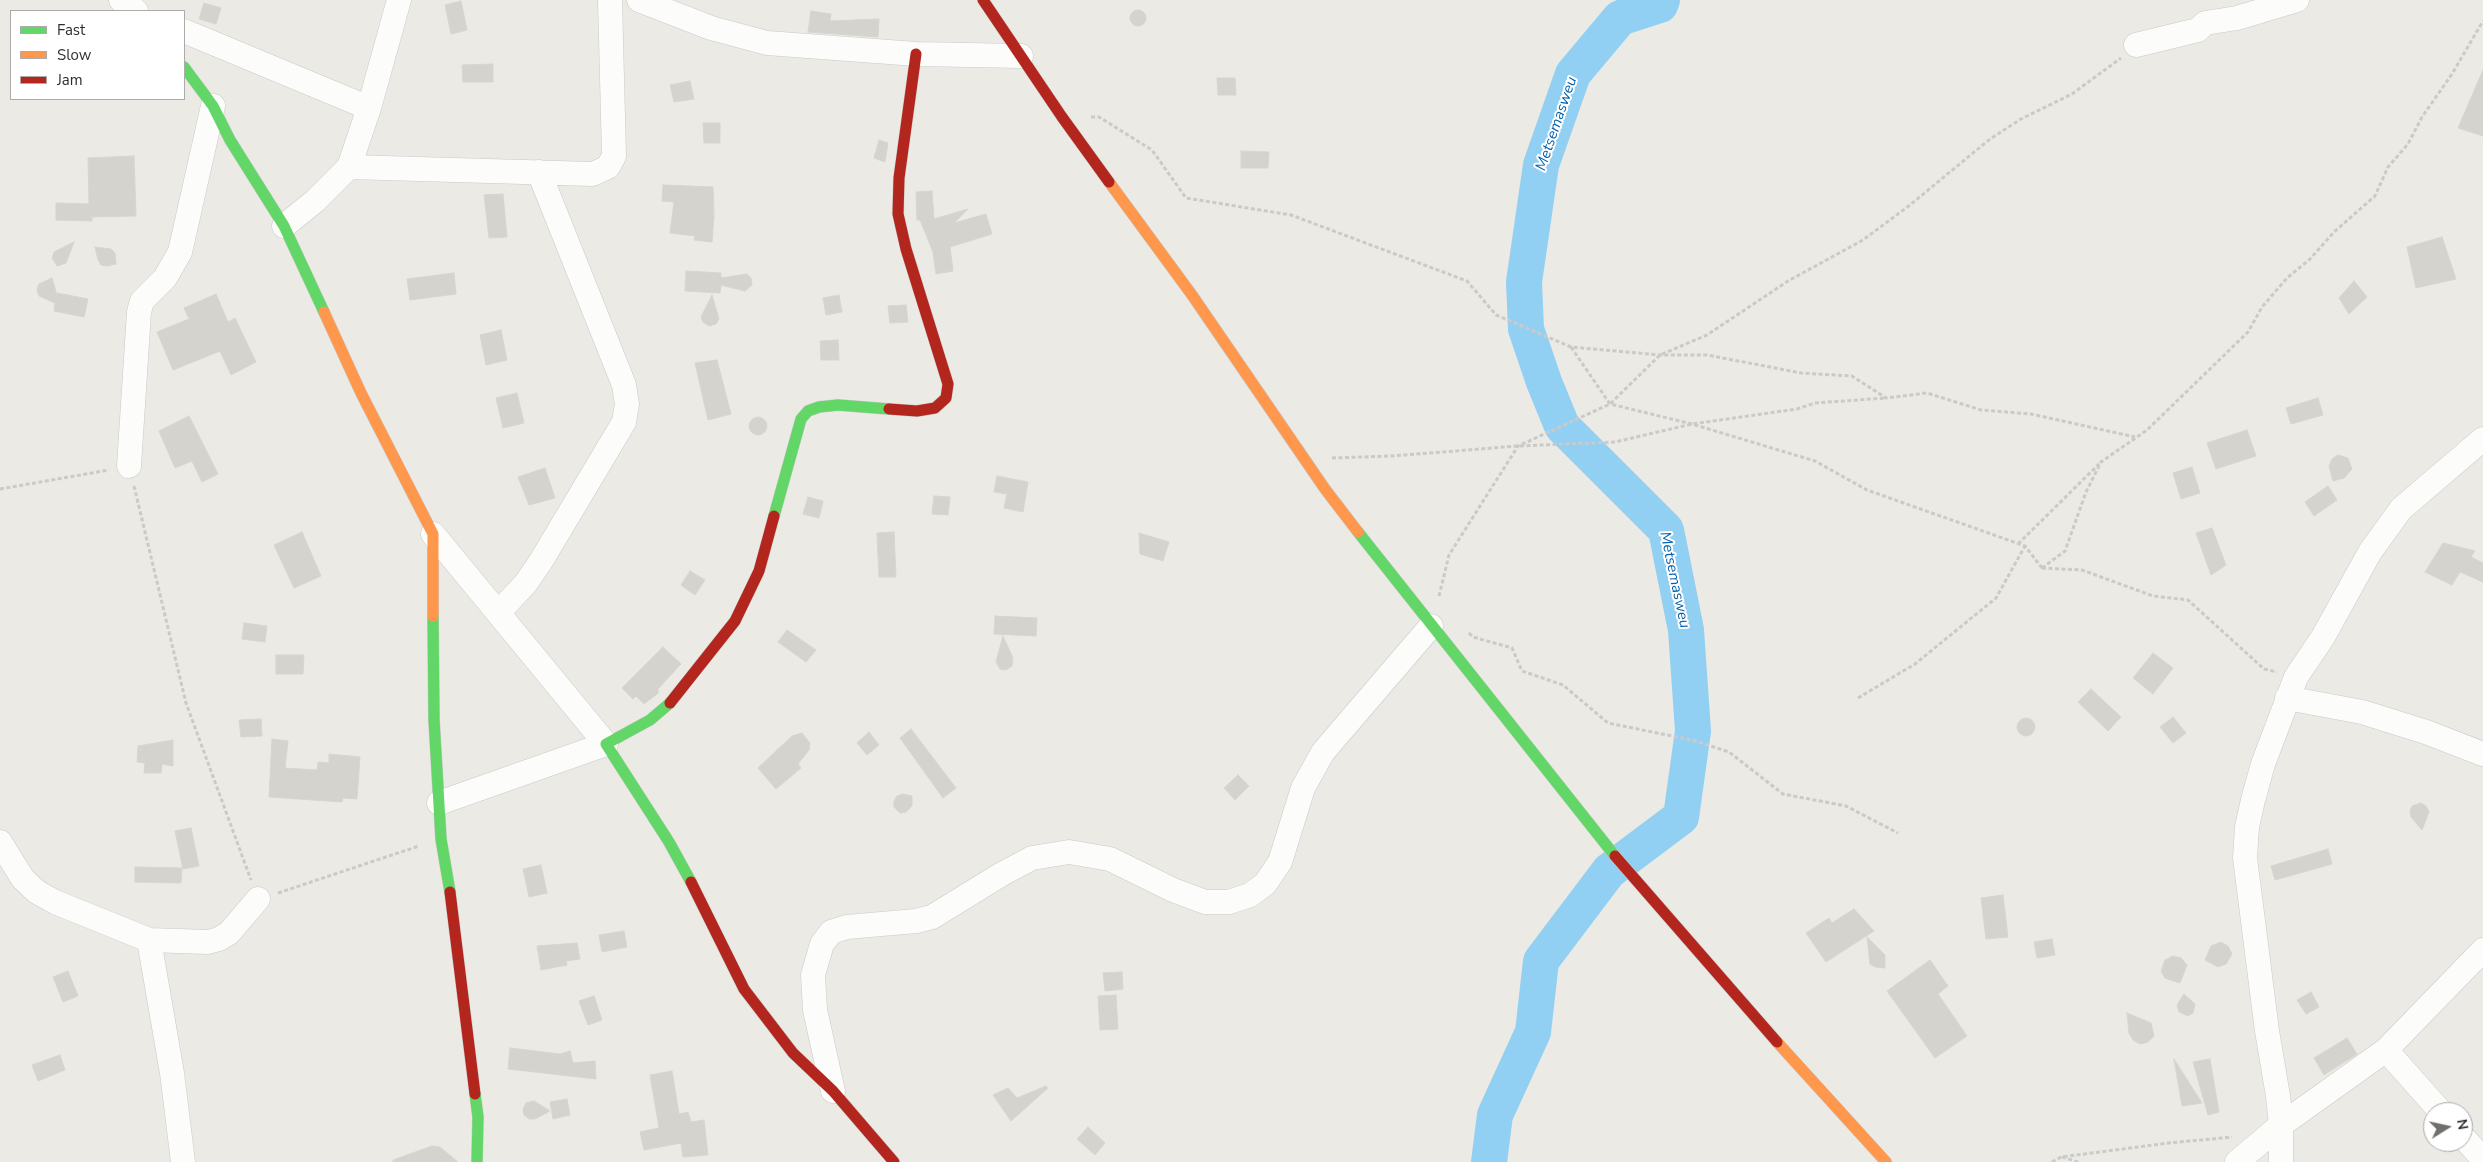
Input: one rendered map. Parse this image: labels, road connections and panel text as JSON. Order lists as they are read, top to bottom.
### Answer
{
  "water": ["Metsemasweu"],
  "legend": ["Fast", "Slow", "Jam"],
  "north": "right"
}
